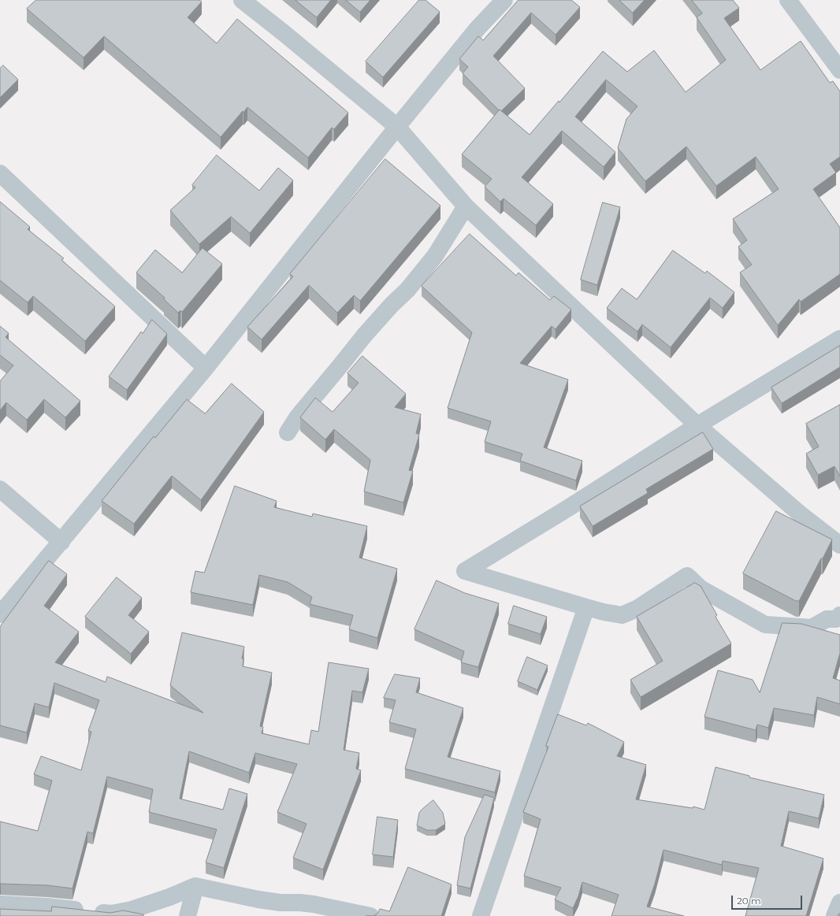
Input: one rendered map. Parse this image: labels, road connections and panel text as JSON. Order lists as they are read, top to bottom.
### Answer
{
  "scale_bar": "20 m"
}
